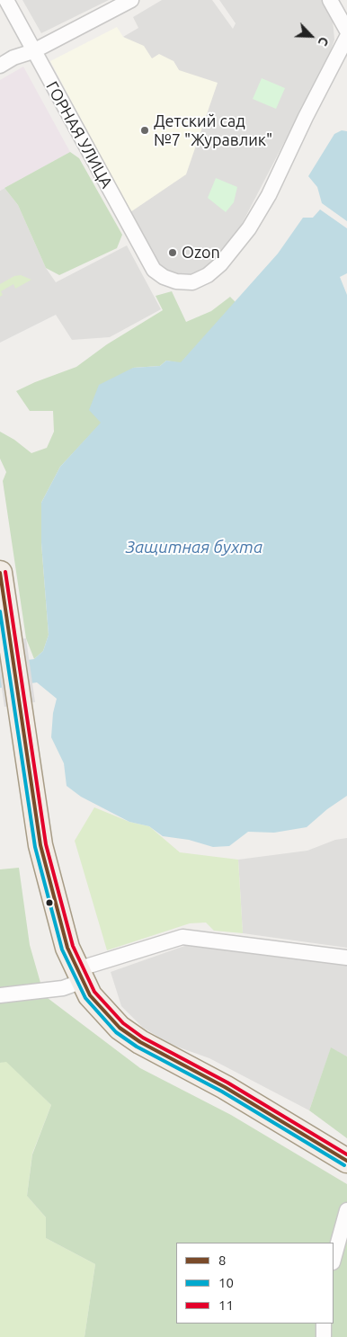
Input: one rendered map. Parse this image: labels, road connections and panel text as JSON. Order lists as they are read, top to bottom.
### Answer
{
  "streets": {
    "street": ["ГОРНАЯ УЛИЦА"]
  },
  "water": ["Защитная бухта"],
  "places": ["Детский сад №7 \"Журавлик\"", "Ozon"],
  "lines": ["transit line 11", "transit line 8", "transit line 10"],
  "legend": ["8", "10", "11"],
  "north": "bottom right"
}
